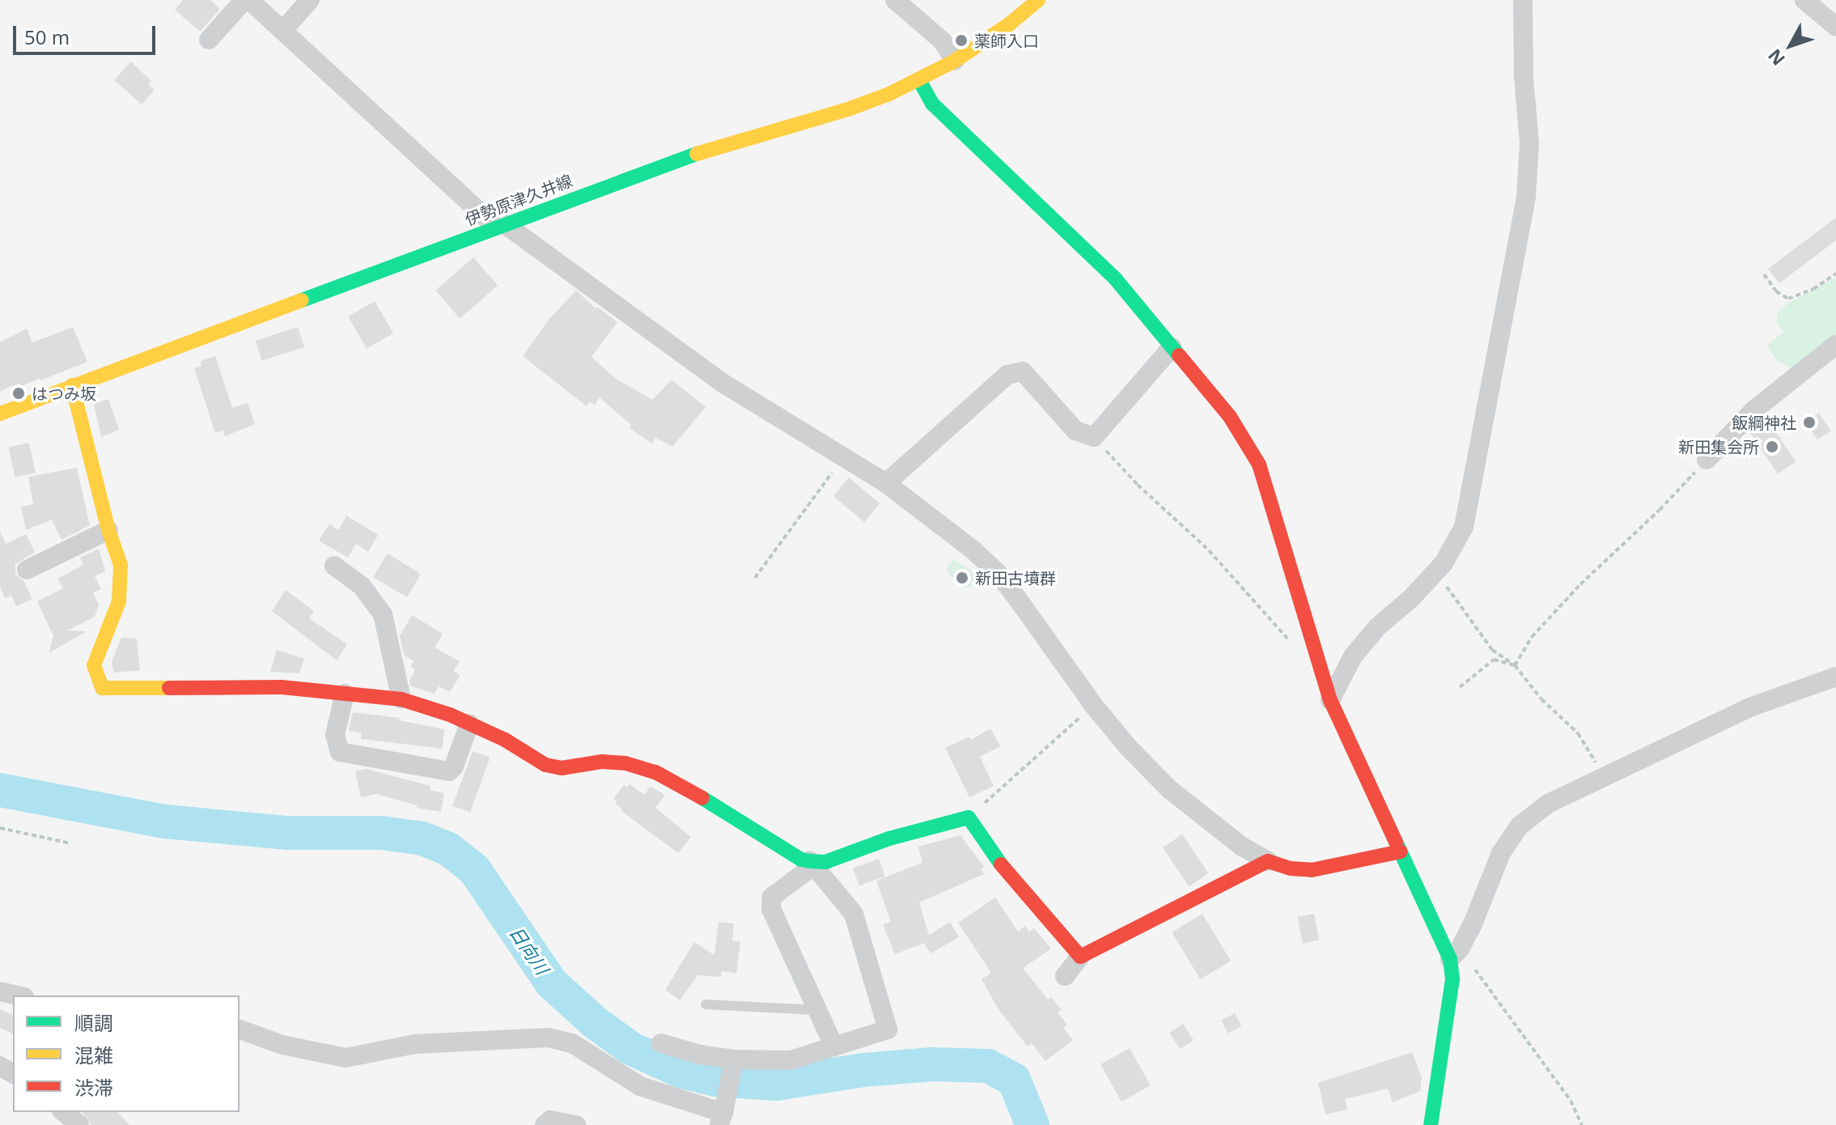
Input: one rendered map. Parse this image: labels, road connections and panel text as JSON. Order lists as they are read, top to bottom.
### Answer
{
  "streets": {
    "street": ["伊勢原津久井線"]
  },
  "water": ["日向川"],
  "places": [
    "薬師入口",
    "はつみ坂",
    "飯綱神社",
    "新田集会所",
    "新田古墳群"
  ],
  "legend": ["順調", "混雑", "渋滞"],
  "scale_bar": "50 m",
  "north": "bottom left"
}
